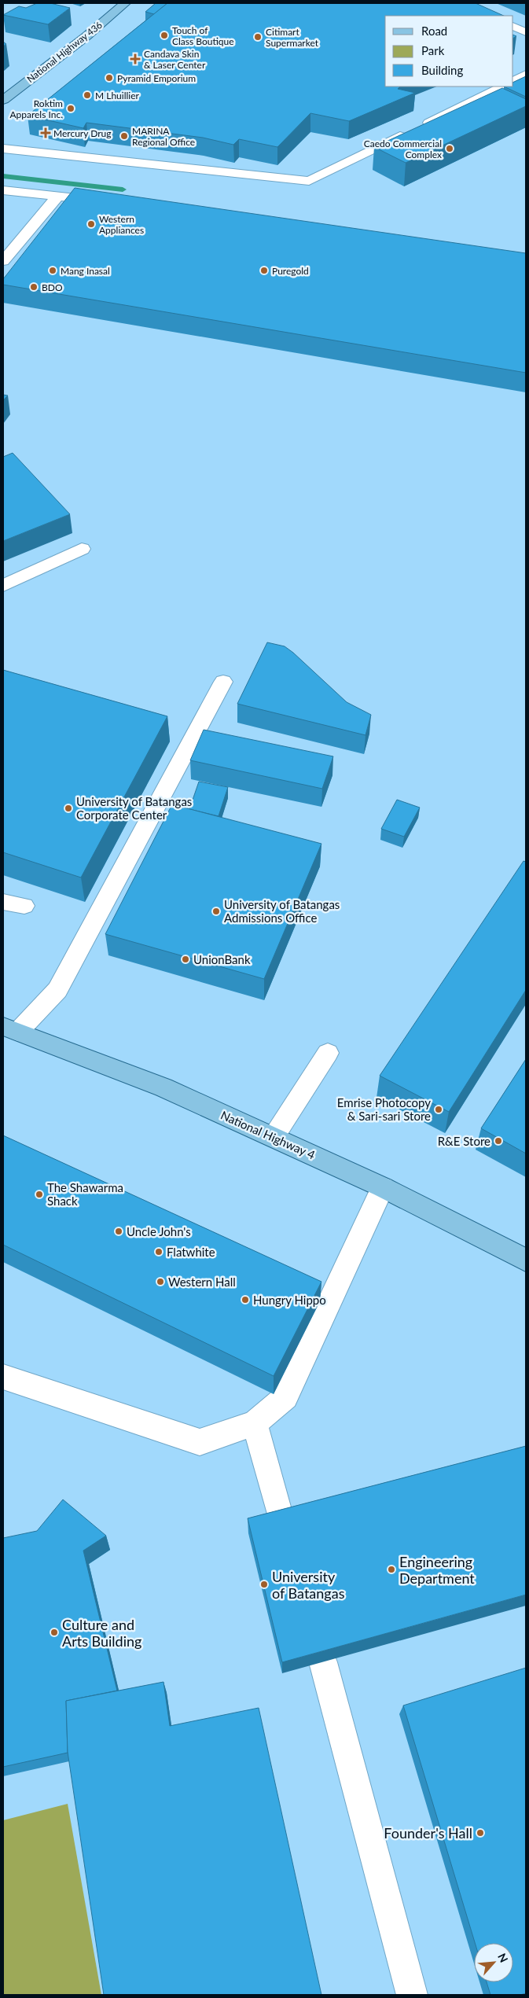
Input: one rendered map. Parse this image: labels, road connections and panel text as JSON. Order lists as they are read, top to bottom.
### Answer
{
  "streets": {
    "main road": ["National Highway 436", "National Highway 4"]
  },
  "places": {
    "other": [
      "Touch of Class Boutique",
      "Citimart Supermarket",
      "Pyramid Emporium",
      "M Lhuillier",
      "Roktim Apparels Inc.",
      "MARINA Regional Office",
      "Caedo Commercial Complex",
      "Western Appliances",
      "Mang Inasal",
      "Puregold",
      "BDO",
      "University of Batangas Corporate Center",
      "University of Batangas Admissions Office",
      "UnionBank",
      "Emrise Photocopy & Sari-sari Store",
      "R&E Store",
      "The Shawarma Shack",
      "Uncle John's",
      "Flatwhite",
      "Western Hall",
      "Hungry Hippo",
      "Engineering Department",
      "University of Batangas",
      "Culture and Arts Building",
      "Founder's Hall"
    ],
    "health": ["Candava Skin & Laser Center", "Mercury Drug"]
  },
  "legend": ["Road", "Park", "Building"],
  "north": "top right"
}
